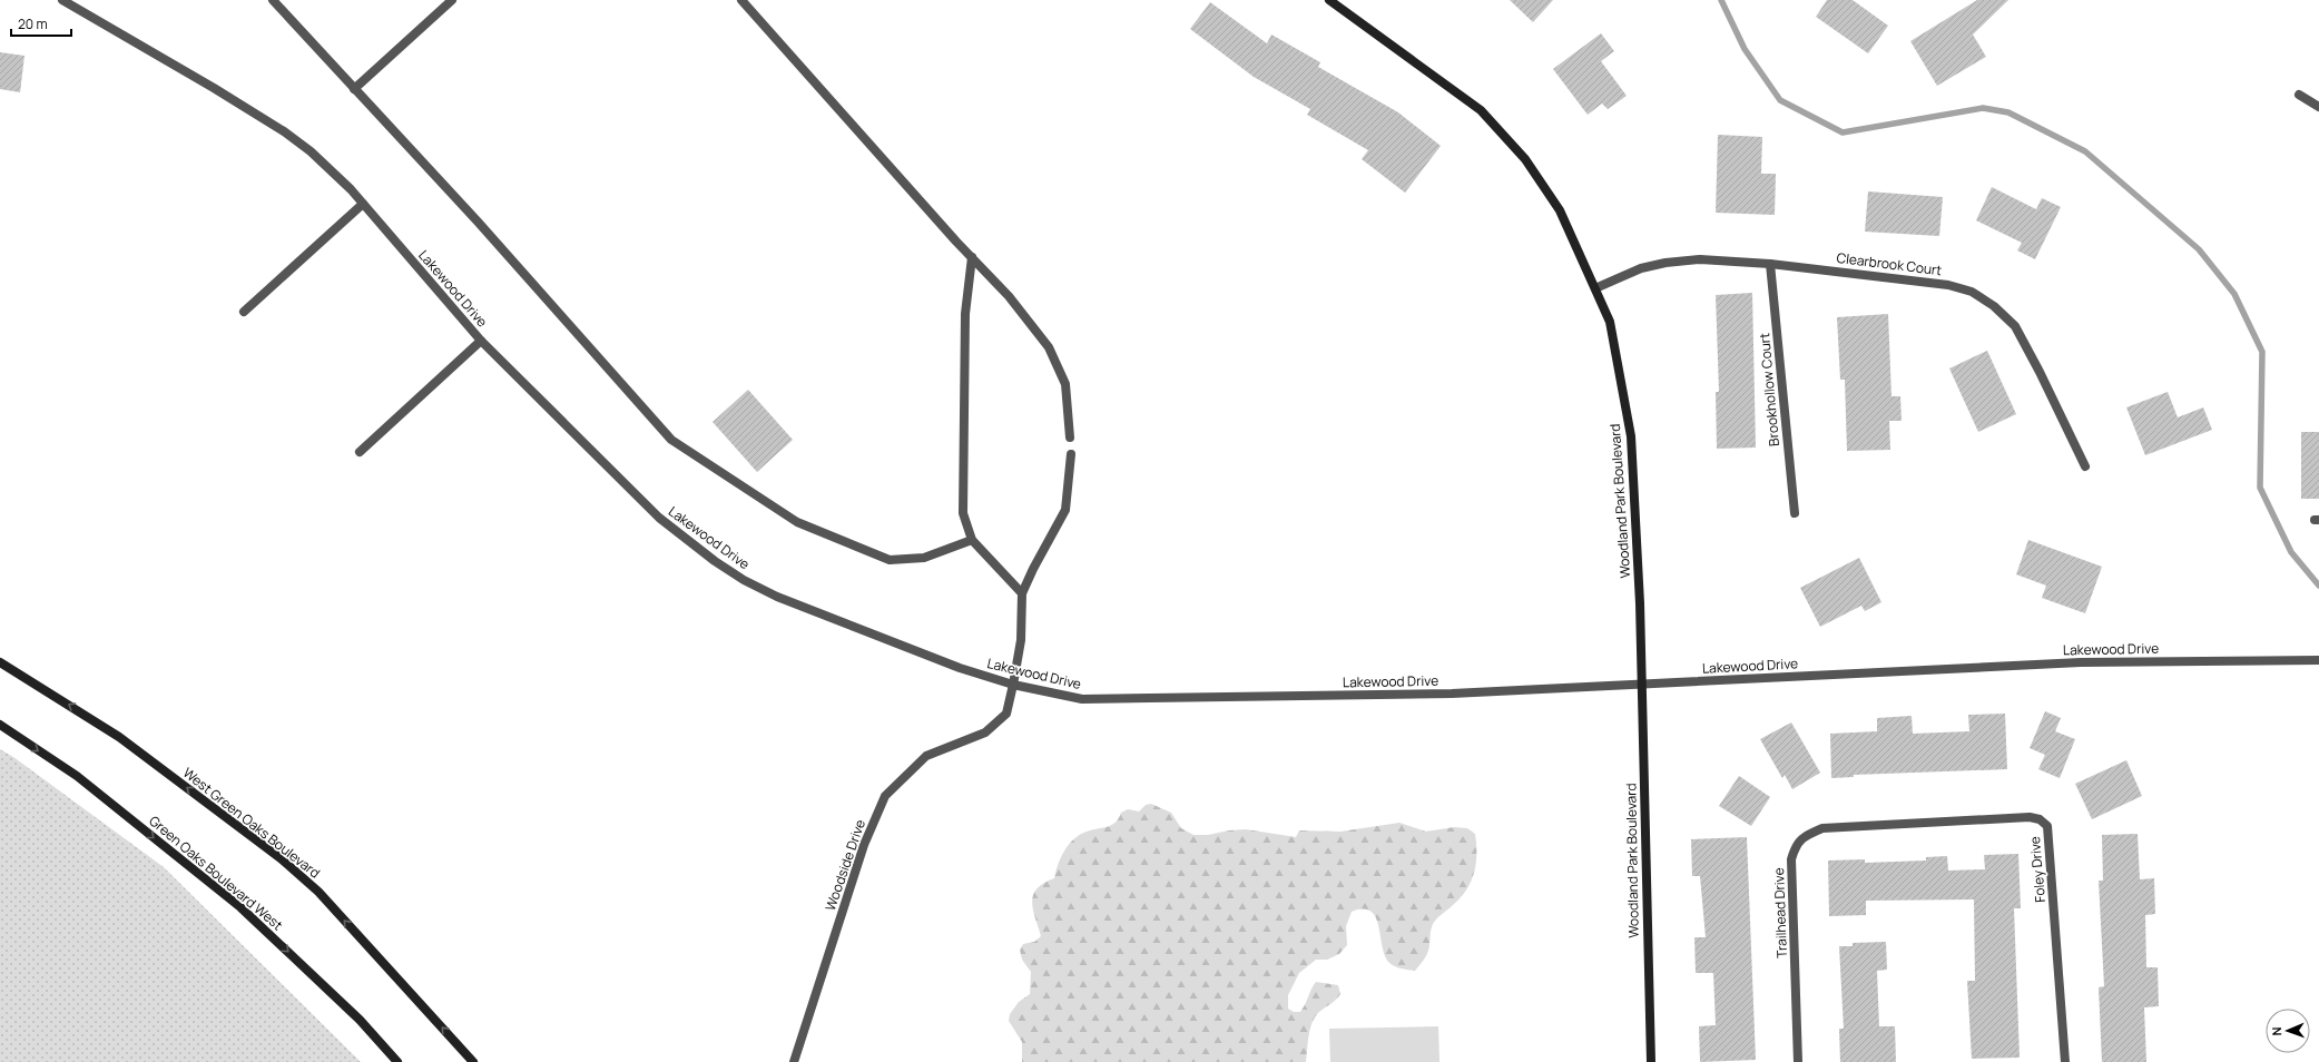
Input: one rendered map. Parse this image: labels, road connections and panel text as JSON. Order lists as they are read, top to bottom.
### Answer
{
  "streets": {
    "street": [
      "Clearbrook Court",
      "Lakewood Drive",
      "Brookhollow Court",
      "Woodland Park Boulevard",
      "West Green Oaks Boulevard",
      "Woodside Drive",
      "Foley Drive",
      "Green Oaks Boulevard West",
      "Trailhead Drive"
    ]
  },
  "crossings": [
    ["Clearbrook Court", "Brookhollow Court"],
    ["Clearbrook Court", "Woodland Park Boulevard"],
    ["Lakewood Drive", "Woodland Park Boulevard"],
    ["Lakewood Drive", "Woodside Drive"],
    ["Foley Drive", "Trailhead Drive"]
  ],
  "one_way": ["West Green Oaks Boulevard", "Green Oaks Boulevard West"],
  "scale_bar": "20 m",
  "north": "left"
}
